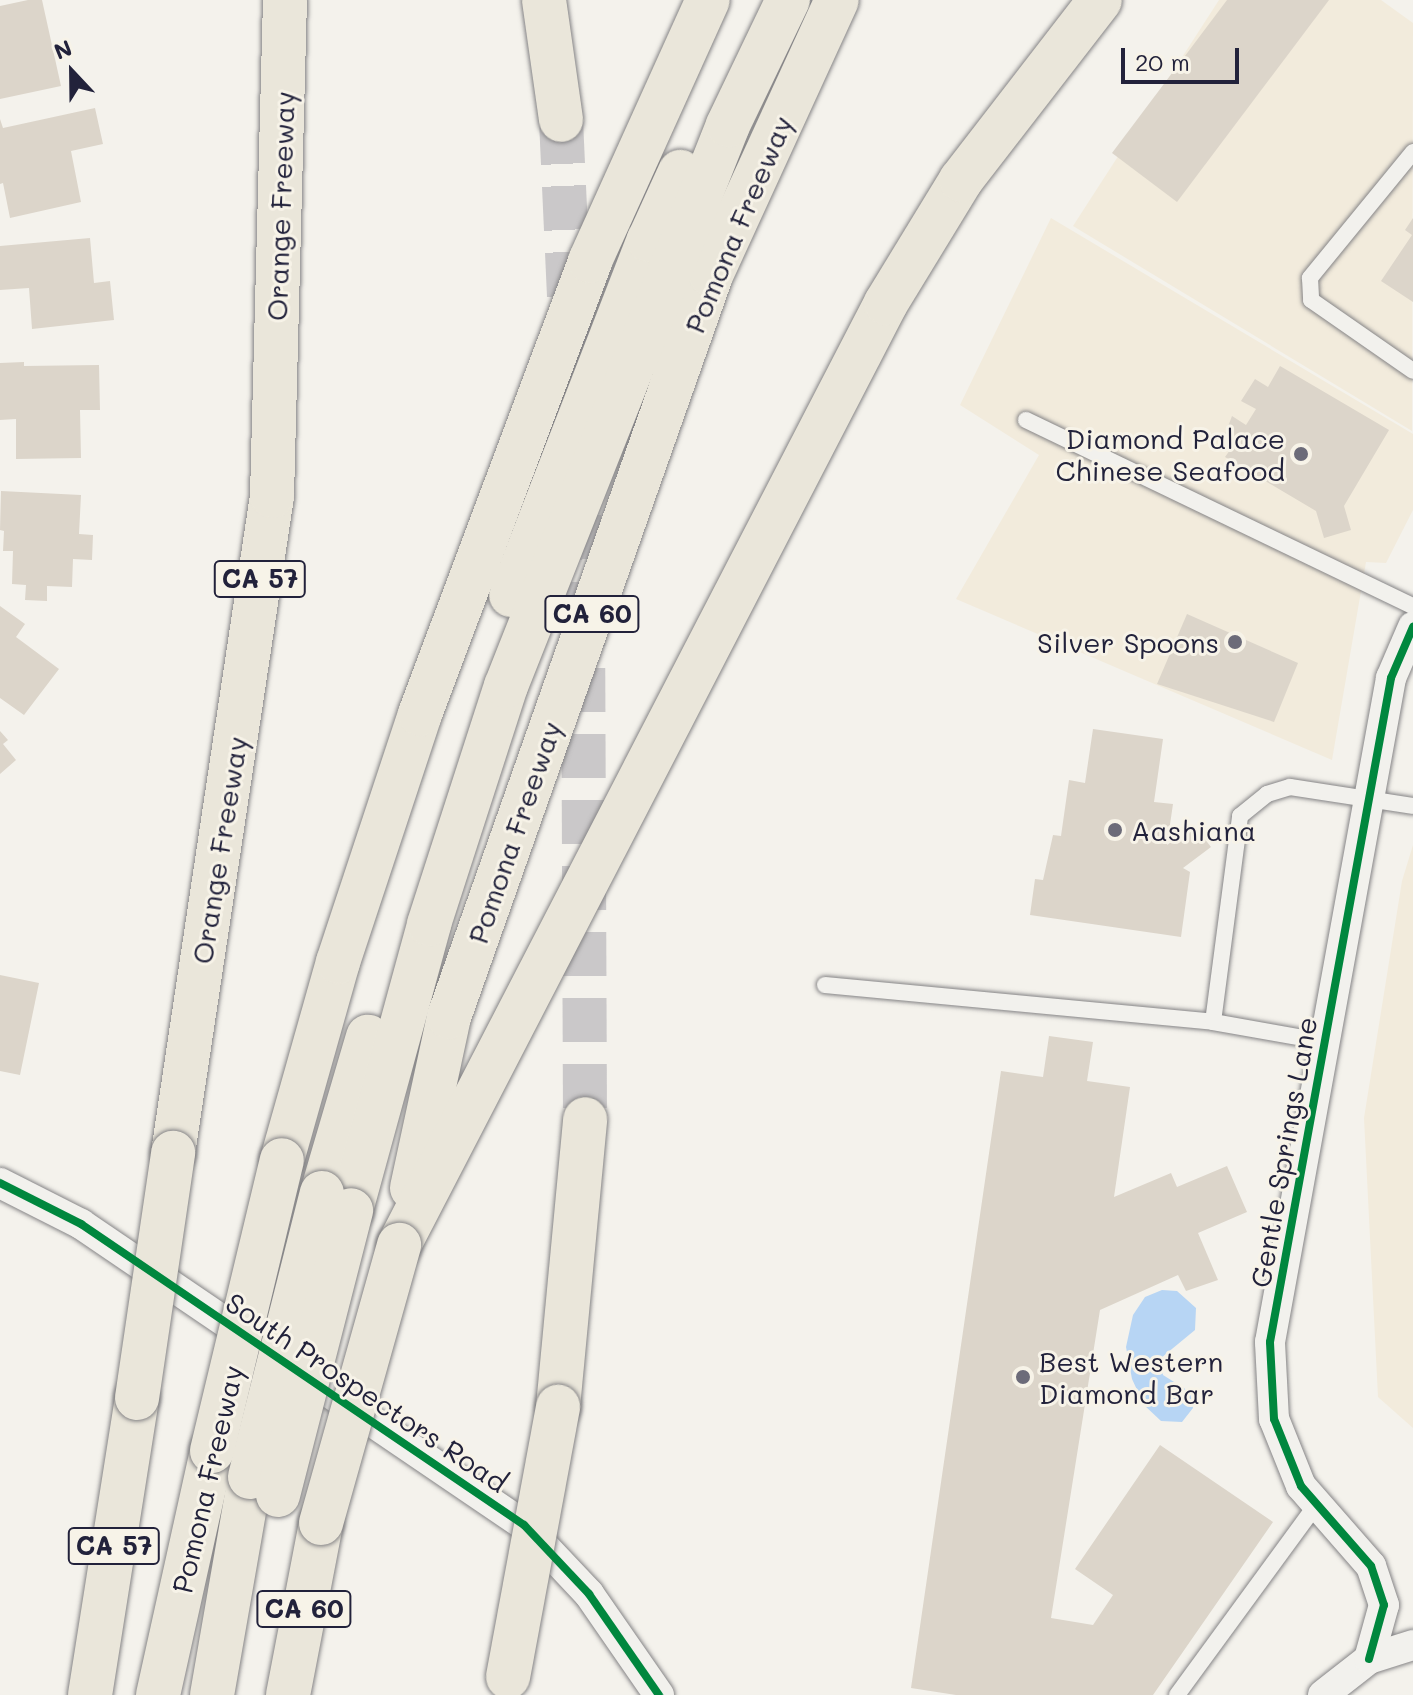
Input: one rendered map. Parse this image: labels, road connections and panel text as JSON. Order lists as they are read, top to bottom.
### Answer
{
  "streets": {
    "highway": [
      "Orange Freeway",
      "Pomona Freeway",
      "CA 57",
      "CA 60"
    ],
    "street": ["Gentle Springs Lane", "South Prospectors Road"]
  },
  "places": [
    "Diamond Palace Chinese Seafood",
    "Silver Spoons",
    "Aashiana",
    "Best Western Diamond Bar"
  ],
  "scale_bar": "20 m",
  "north": "top"
}
